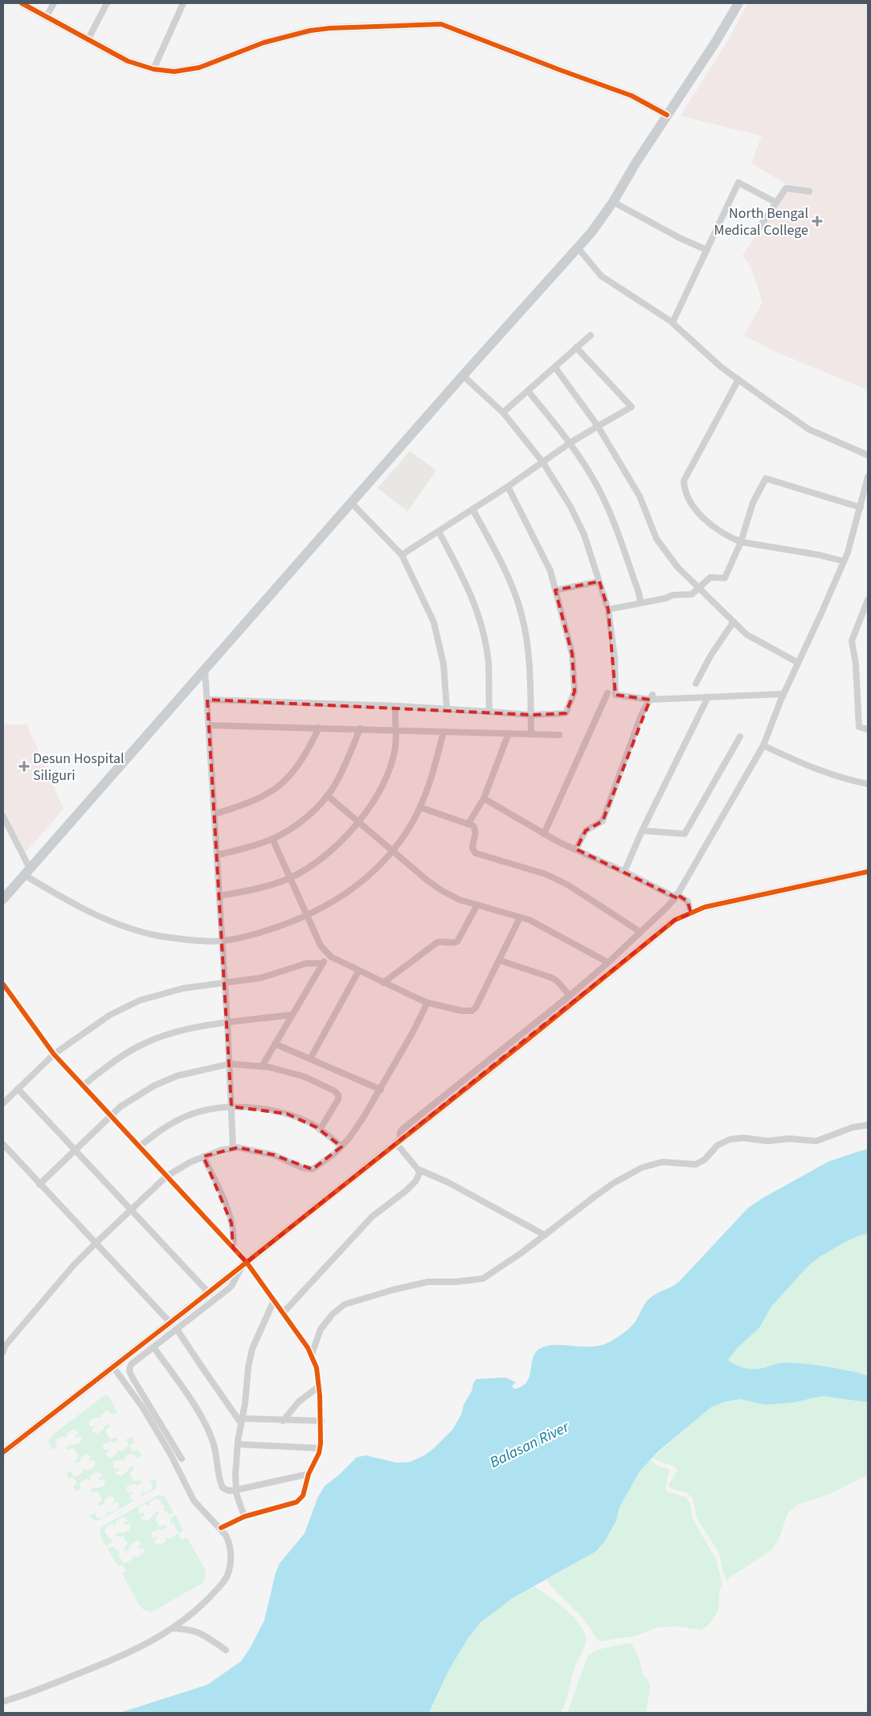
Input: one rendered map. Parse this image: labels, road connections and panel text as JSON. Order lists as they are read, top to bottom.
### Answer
{
  "water": ["Balasan River"],
  "places": {
    "health": ["North Bengal Medical College", "Desun Hospital Siliguri"]
  }
}
